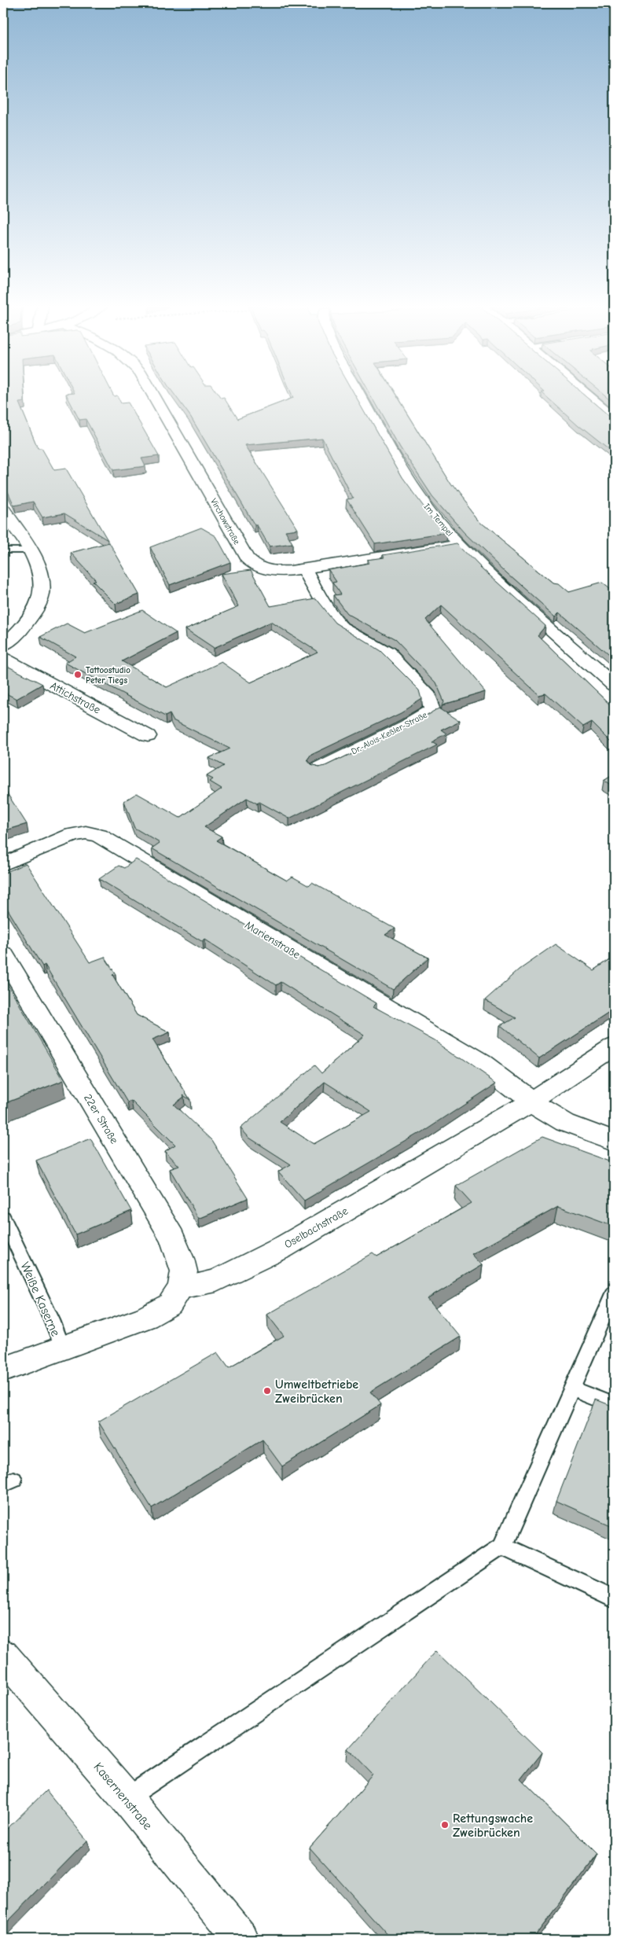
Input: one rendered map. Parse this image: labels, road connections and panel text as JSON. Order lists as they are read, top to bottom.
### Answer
{
  "streets": {
    "street": [
      "Im Tempel",
      "Virchowstraße",
      "Attichstraße",
      "Dr.-Alois-Keßler-Straße",
      "Marienstraße",
      "22er Straße",
      "Oselbachstraße",
      "Kasernenstraße"
    ],
    "lane": ["Weiße Kaserne"]
  },
  "crossings": [
    ["Im Tempel", "Virchowstraße"],
    ["Virchowstraße", "Dr.-Alois-Keßler-Straße"],
    ["Marienstraße", "Oselbachstraße"],
    ["22er Straße", "Oselbachstraße"]
  ],
  "places": ["Tattoostudio Peter Tiegs", "Umweltbetriebe Zweibrücken", "Rettungswache Zweibrücken"]
}
